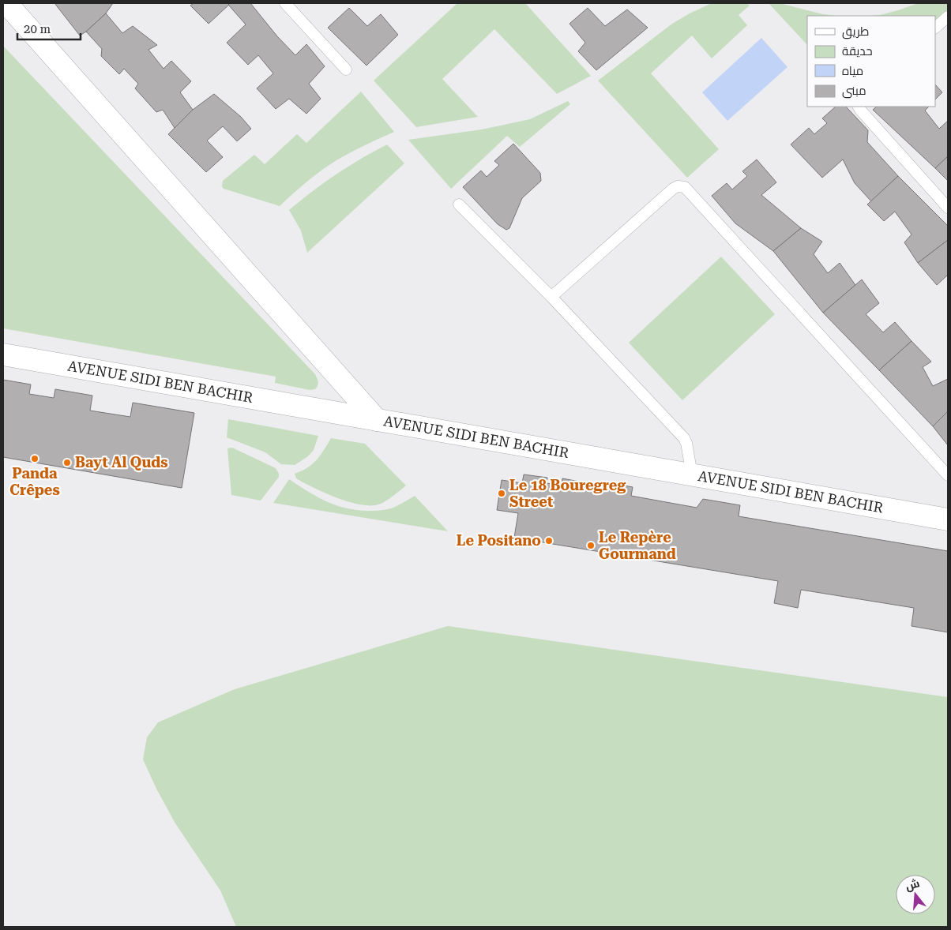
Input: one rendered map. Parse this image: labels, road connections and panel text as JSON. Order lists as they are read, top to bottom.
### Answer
{
  "streets": {
    "street": ["AVENUE SIDI BEN BACHIR"]
  },
  "places": [
    "Panda Crêpes",
    "Bayt Al Quds",
    "Le 18 Bouregreg Street",
    "Le Positano",
    "Le Repère Gourmand"
  ],
  "legend": [
    "طريق",
    "حديقة",
    "مياه",
    "مبنى"
  ],
  "scale_bar": "20 m",
  "north": "top"
}
